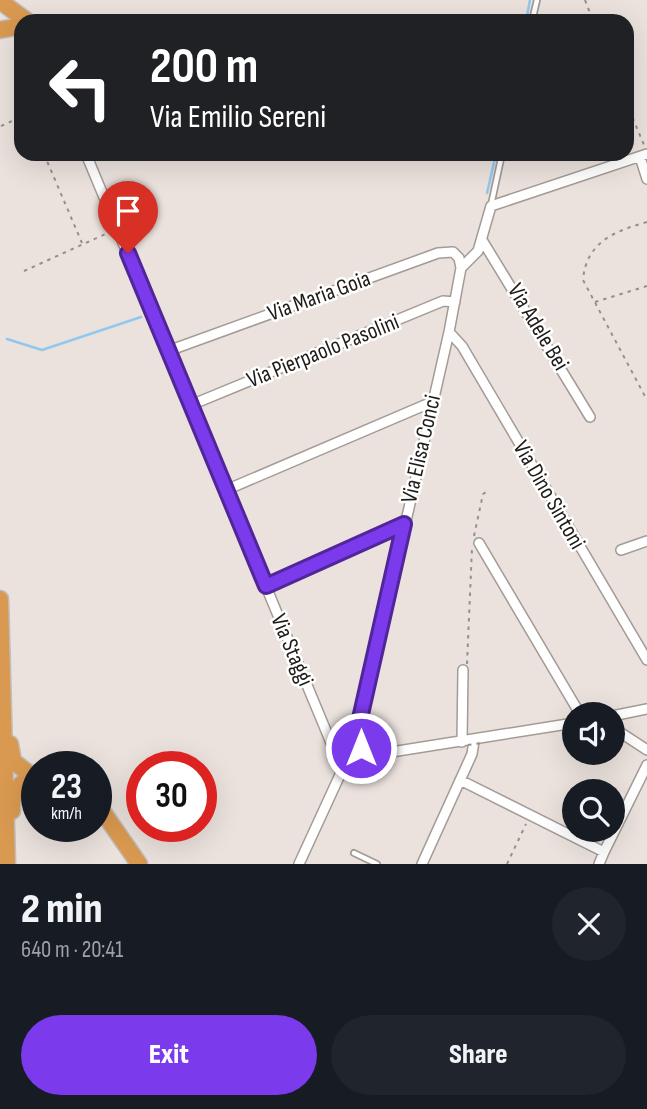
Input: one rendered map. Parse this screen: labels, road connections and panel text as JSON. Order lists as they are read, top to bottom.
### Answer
{
  "streets": {
    "street": [
      "Via Maria Goia",
      "Via Adele Bei",
      "Via Pierpaolo Pasolini",
      "Via Elisa Conci",
      "Via Dino Sintoni",
      "Via Staggi"
    ]
  },
  "crossings": [
    ["Via Maria Goia", "Via Elisa Conci"],
    ["Via Maria Goia", "Via Staggi"],
    ["Via Pierpaolo Pasolini", "Via Elisa Conci"],
    ["Via Pierpaolo Pasolini", "Via Staggi"],
    ["Via Elisa Conci", "Via Dino Sintoni"]
  ],
  "page": {
    "turn": ["200 m", "Via Emilio Sereni"],
    "speed": "23 km/h",
    "limit": "30",
    "heading": ["2 min", "640 m · 20:41"],
    "buttons": ["Exit", "Share"]
  }
}
